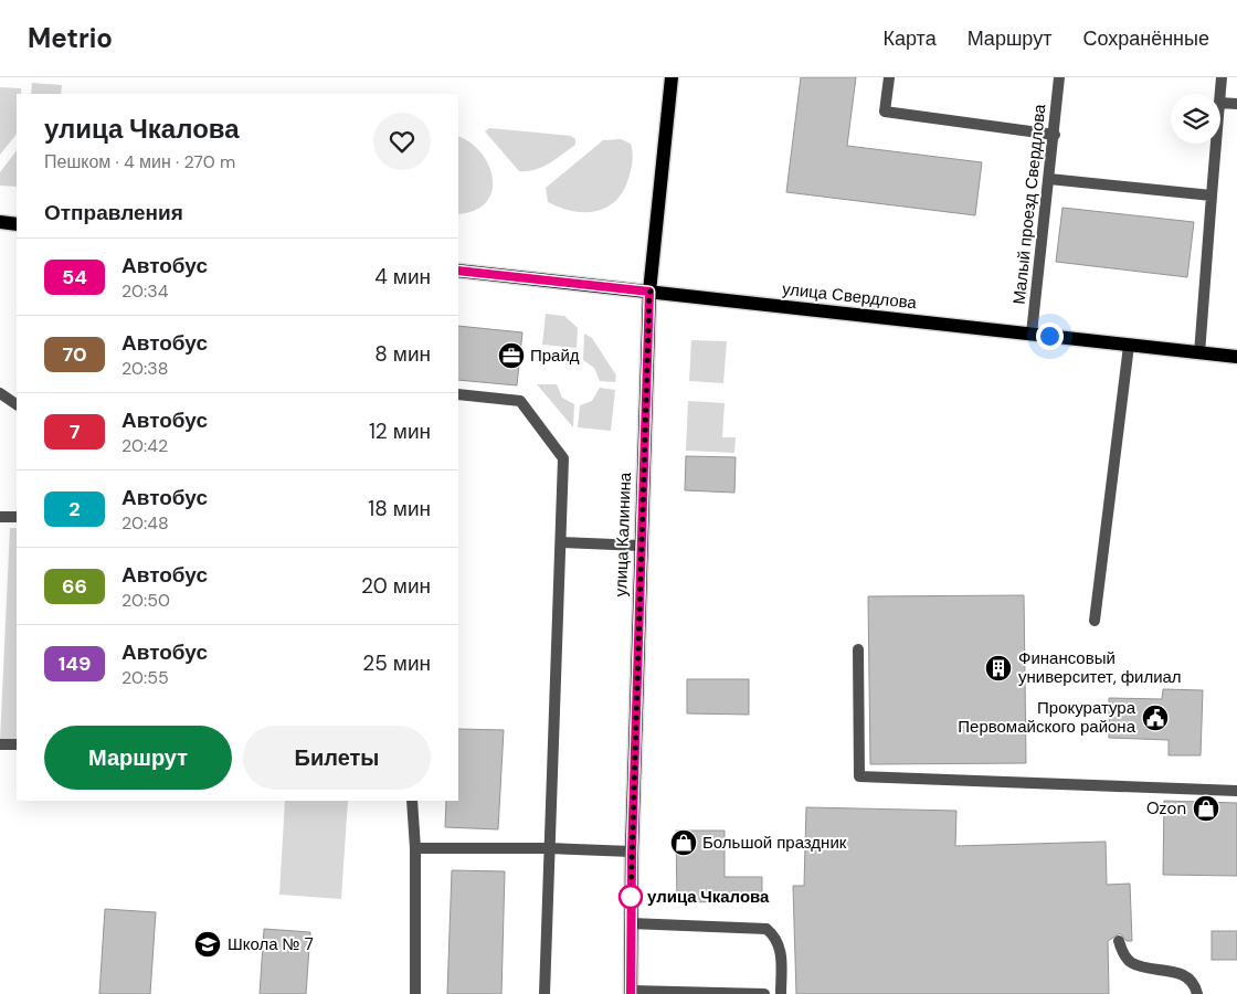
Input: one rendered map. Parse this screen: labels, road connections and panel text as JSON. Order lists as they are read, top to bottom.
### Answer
{
  "streets": {
    "main road": ["улица Свердлова", "улица Калинина"],
    "street": ["Малый проезд Свердлова"]
  },
  "crossings": [
    ["Малый проезд Свердлова", "улица Свердлова"],
    ["улица Свердлова", "улица Калинина"]
  ],
  "places": {
    "office": ["Прайд"],
    "building": ["Финансовый университет, филиал"],
    "public building": ["Прокуратура Первомайского района"],
    "shop": ["Ozon", "Большой праздник"],
    "other": ["улица Чкалова"],
    "school or university": ["Школа № 7"]
  },
  "lines": ["bus line 54"],
  "page": {
    "header": "Metrio",
    "nav": ["Карта", "Маршрут", "Сохранённые"],
    "heading": [
      ["улица Чкалова", "Пешком · 4 мин · 270 m"],
      "Отправления"
    ],
    "list": [
      {
        "mark": "54",
        "name": "Автобус",
        "note": "20:34",
        "value": "4 мин"
      },
      {
        "mark": "70",
        "name": "Автобус",
        "note": "20:38",
        "value": "8 мин"
      },
      {
        "mark": "7",
        "name": "Автобус",
        "note": "20:42",
        "value": "12 мин"
      },
      {
        "mark": "2",
        "name": "Автобус",
        "note": "20:48",
        "value": "18 мин"
      },
      {
        "mark": "66",
        "name": "Автобус",
        "note": "20:50",
        "value": "20 мин"
      },
      {
        "mark": "149",
        "name": "Автобус",
        "note": "20:55",
        "value": "25 мин"
      }
    ],
    "buttons": ["Маршрут", "Билеты"]
  }
}
